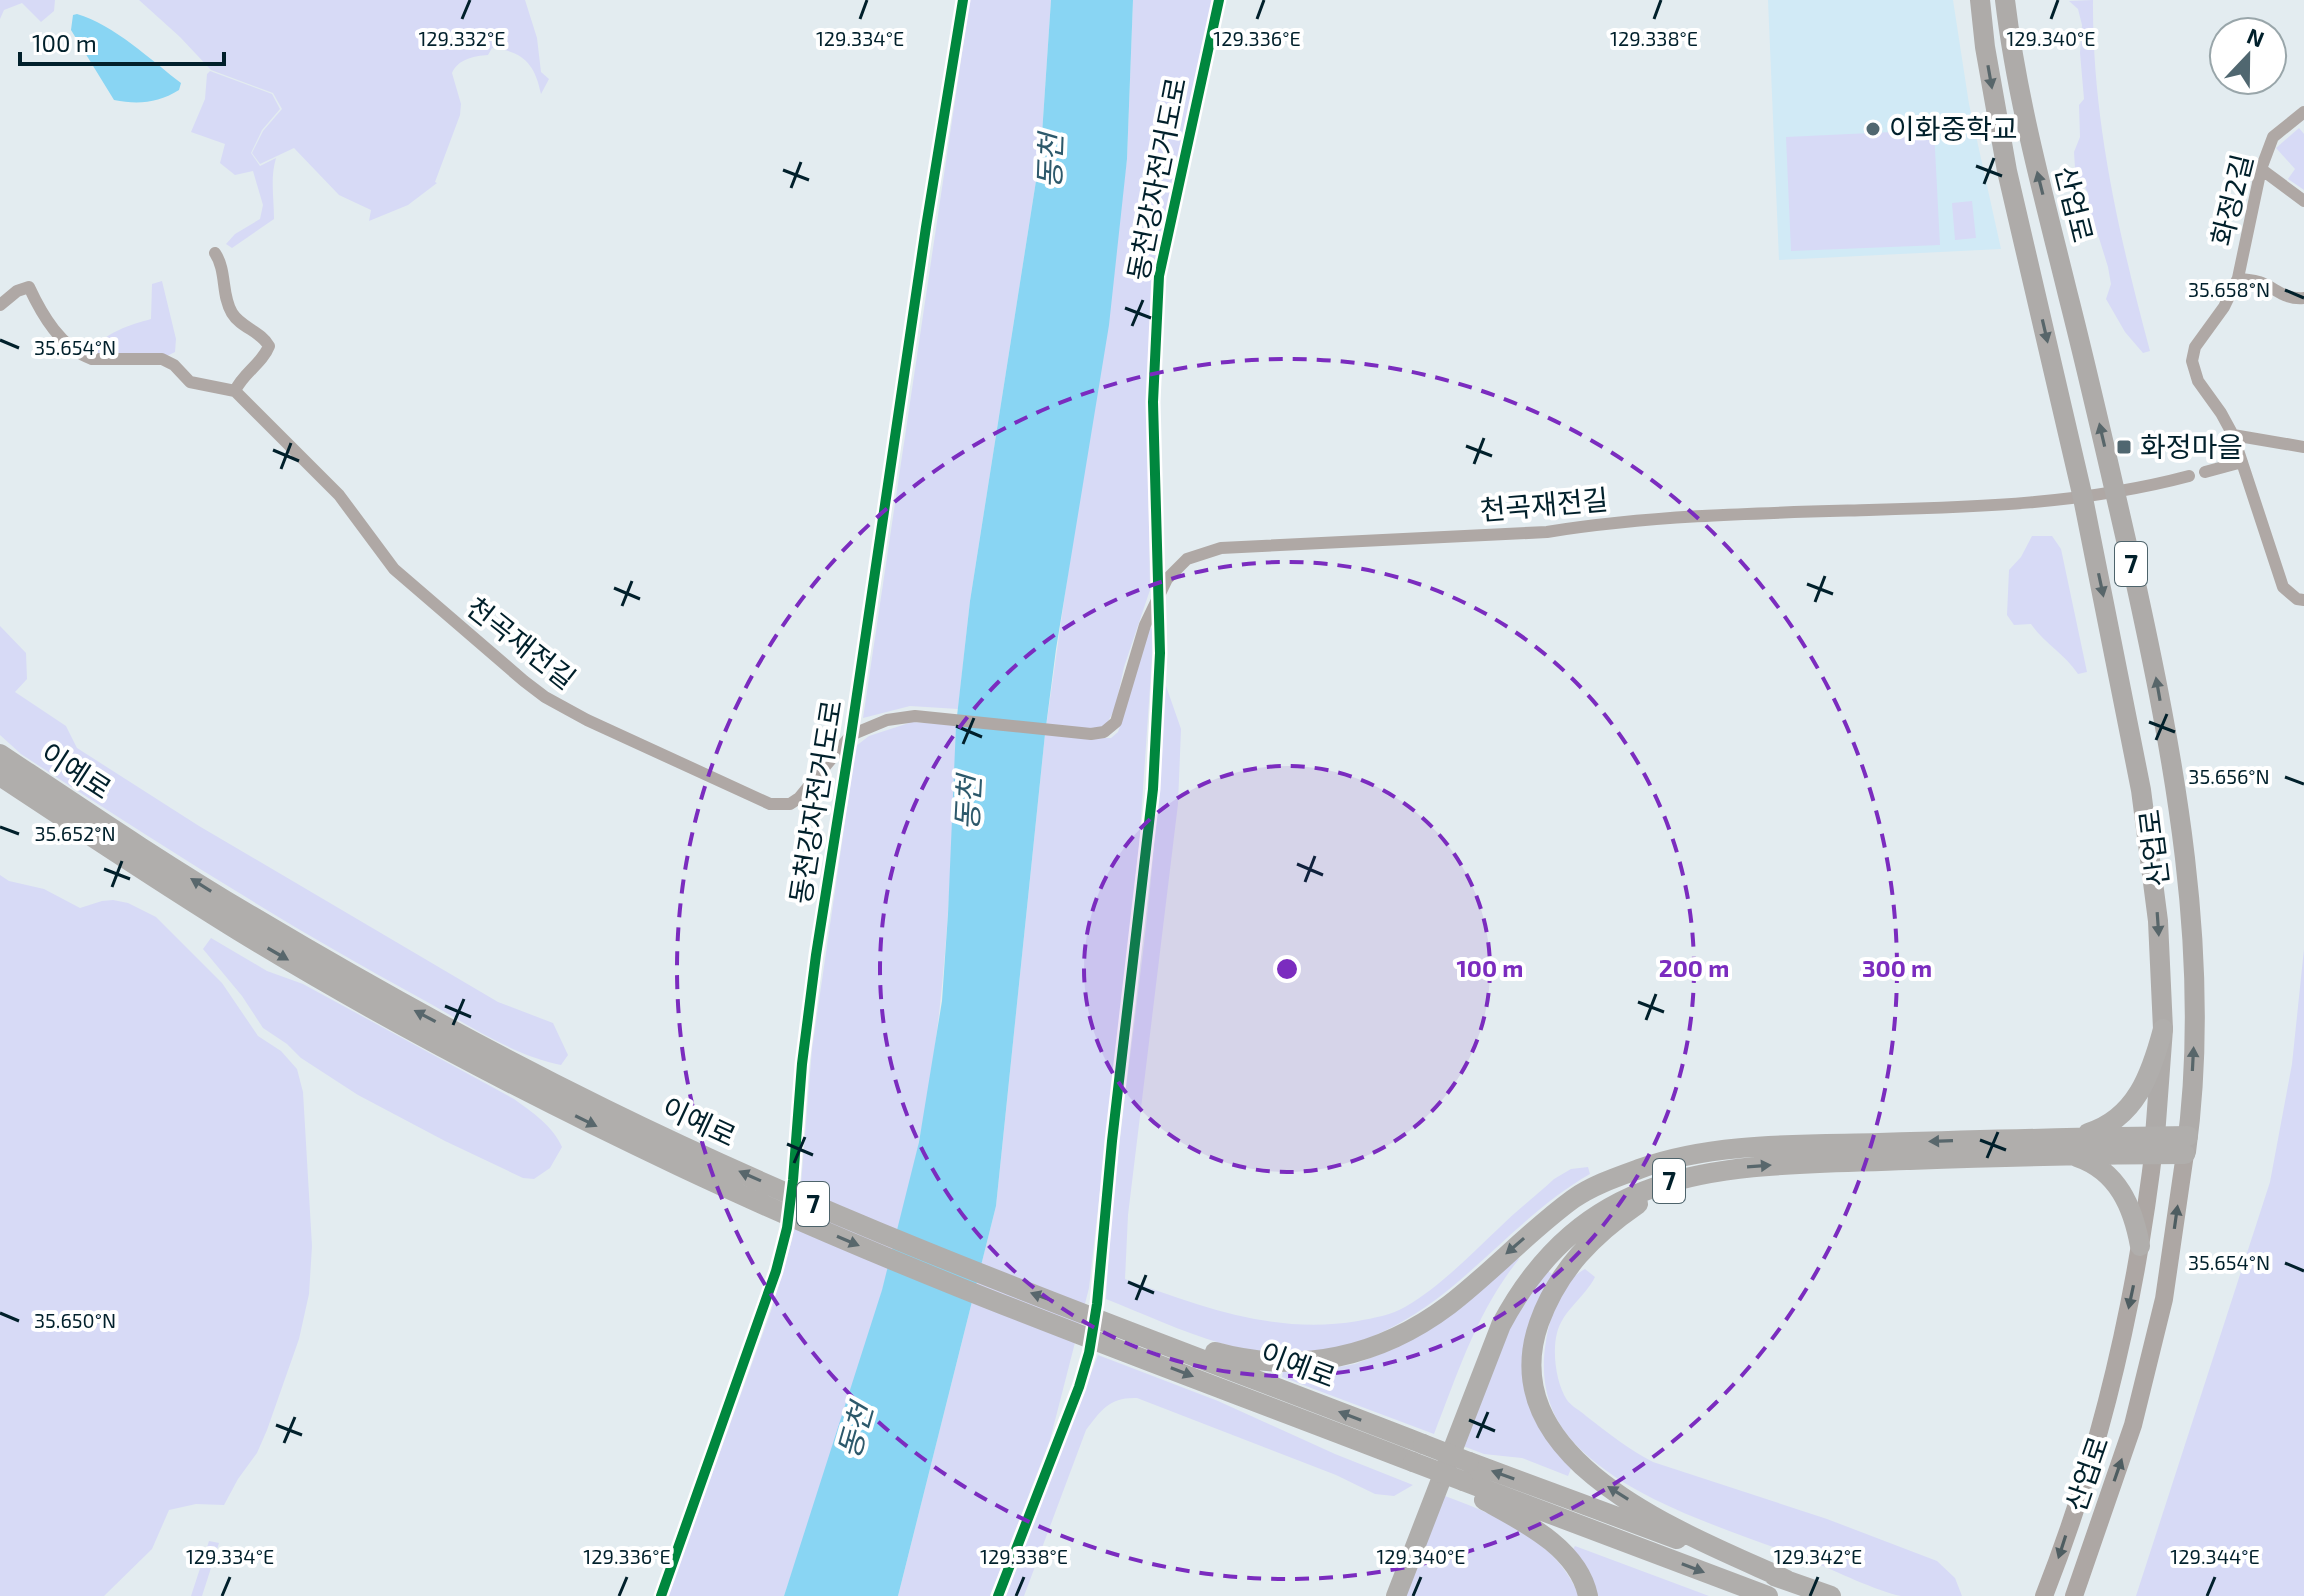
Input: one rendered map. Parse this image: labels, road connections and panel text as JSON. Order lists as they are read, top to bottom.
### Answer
{
  "streets": {
    "highway": ["7", "이예로"],
    "main road": ["산업로"],
    "street": ["화정2길", "천곡재전길"],
    "cycle path": ["동천강자전거도로"]
  },
  "crossings": [
    ["산업로", "천곡재전길"],
    ["산업로", "7"],
    ["7", "이예로"]
  ],
  "water": ["동천"],
  "places": {
    "other": ["이화중학교"],
    "transit": ["화정마을"]
  },
  "scale_bar": "100 m",
  "north": "top",
  "coordinates": [
    "129.334°E",
    "129.336°E",
    "129.338°E",
    "129.340°E",
    "129.332°E",
    "35.658°N",
    "35.654°N",
    "35.656°N",
    "35.652°N",
    "35.650°N",
    "129.342°E",
    "129.344°E"
  ],
  "rings": ["100 m", "200 m", "300 m"]
}
